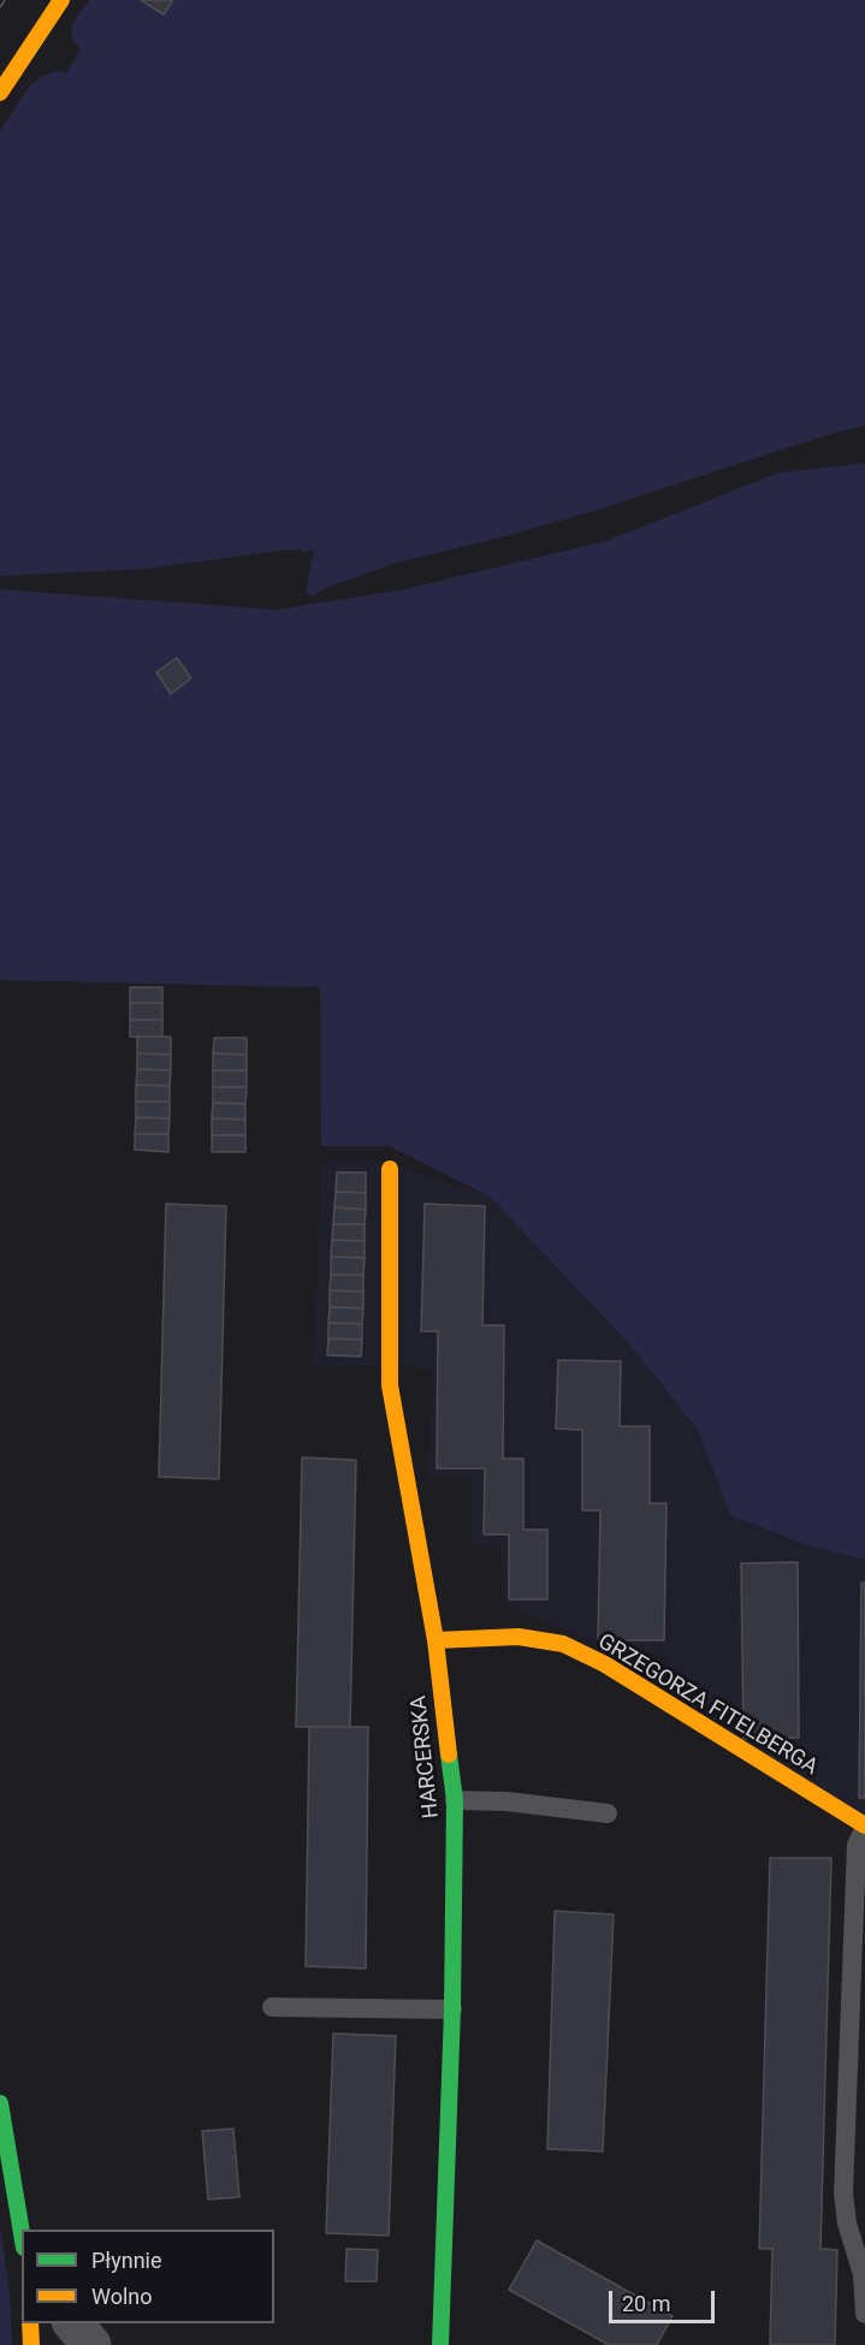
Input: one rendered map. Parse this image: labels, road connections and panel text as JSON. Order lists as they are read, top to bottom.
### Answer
{
  "streets": {
    "street": ["GRZEGORZA FITELBERGA", "HARCERSKA"]
  },
  "crossings": [
    ["GRZEGORZA FITELBERGA", "HARCERSKA"]
  ],
  "legend": ["Płynnie", "Wolno"],
  "scale_bar": "20 m"
}
